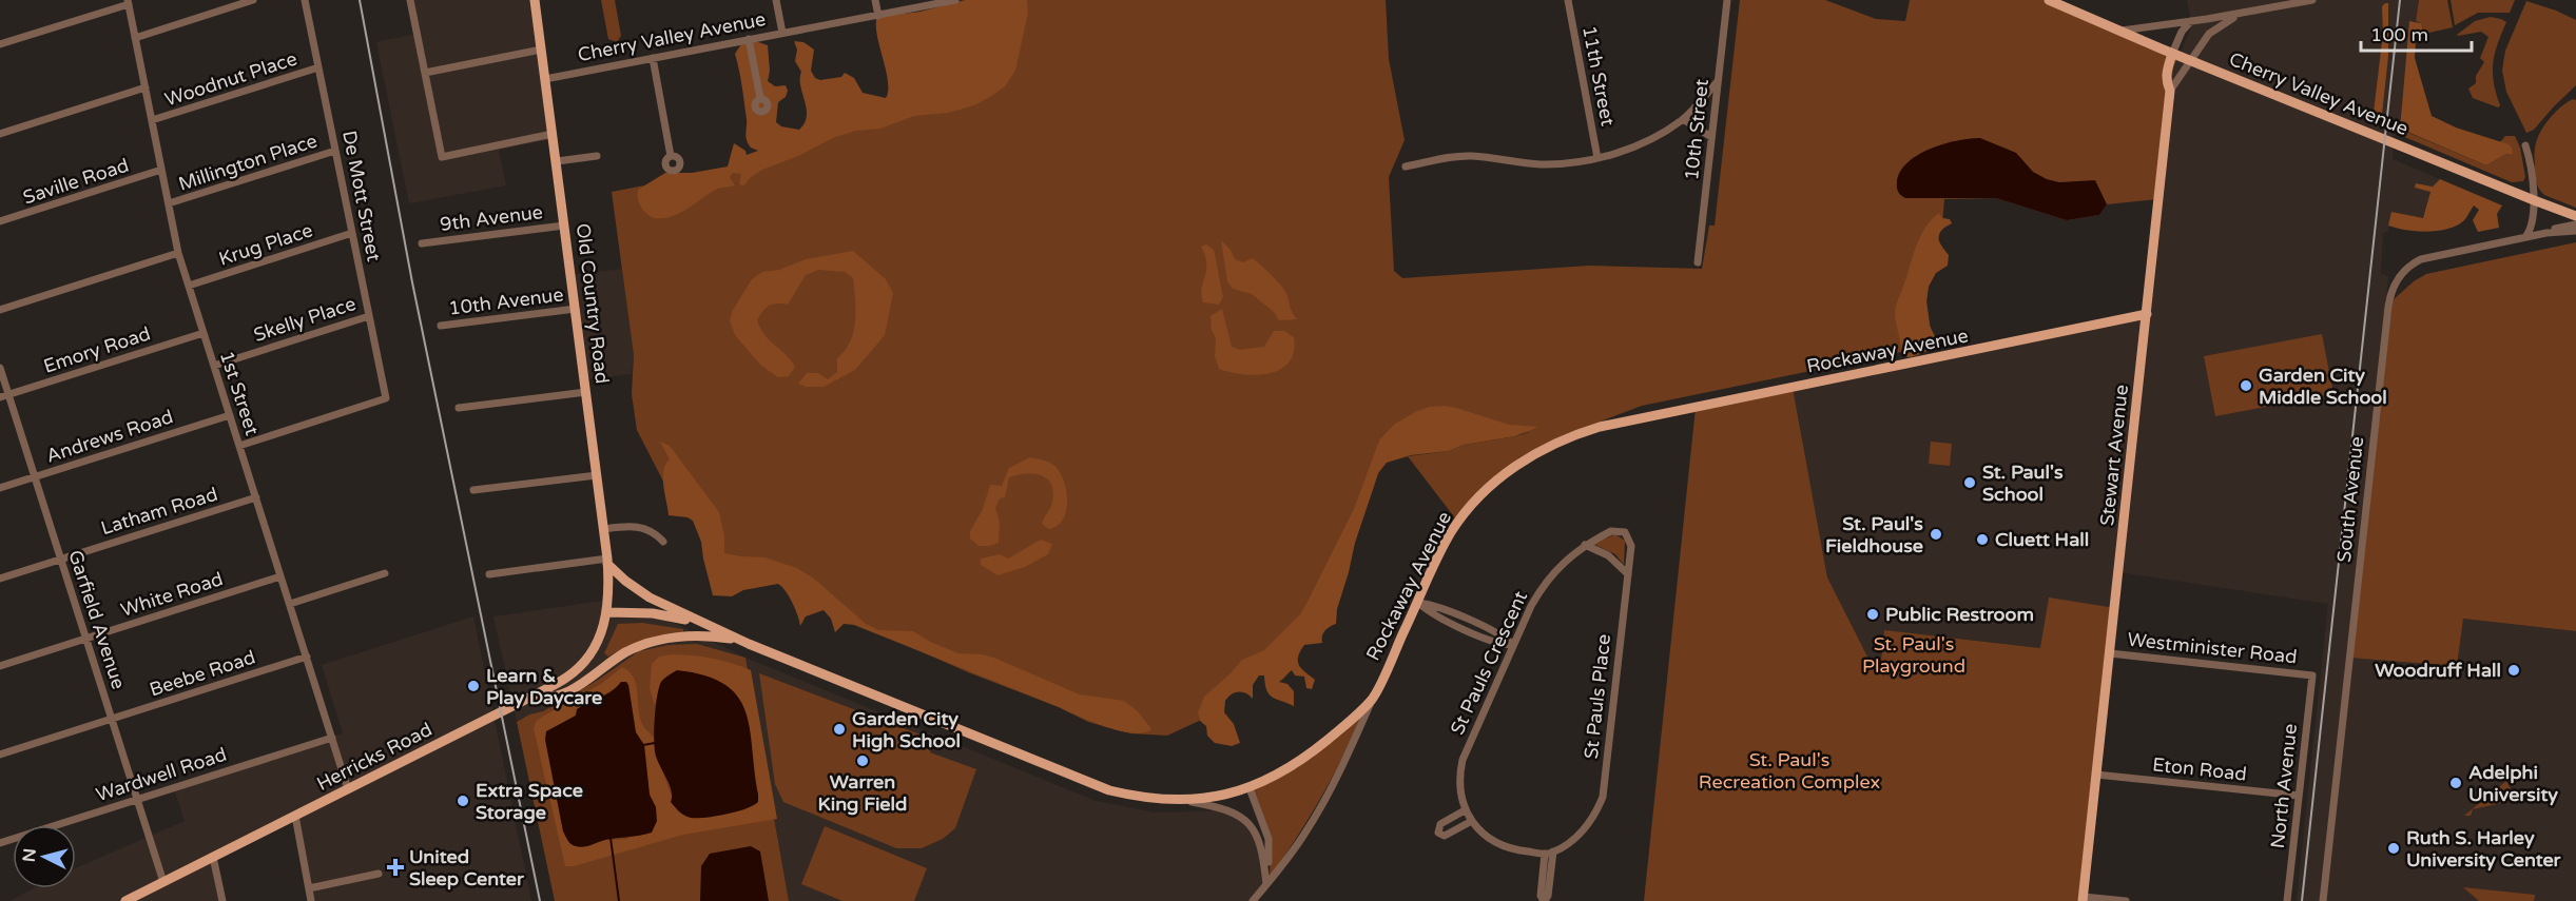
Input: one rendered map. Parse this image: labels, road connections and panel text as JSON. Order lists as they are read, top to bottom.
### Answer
{
  "streets": {
    "main road": [
      "Cherry Valley Avenue",
      "Old Country Road",
      "Rockaway Avenue",
      "Stewart Avenue",
      "Herricks Road"
    ],
    "street": [
      "11th Street",
      "Woodnut Place",
      "10th Street",
      "Millington Place",
      "Saville Road",
      "De Mott Street",
      "9th Avenue",
      "Krug Place",
      "10th Avenue",
      "Skelly Place",
      "Emory Road",
      "1st Street",
      "Andrews Road",
      "South Avenue",
      "Latham Road",
      "White Road",
      "Garfield Avenue",
      "Westminister Road",
      "St Pauls Crescent",
      "Beebe Road",
      "St Pauls Place",
      "Eton Road",
      "Wardwell Road",
      "North Avenue"
    ]
  },
  "crossings": [
    ["Cherry Valley Avenue", "Old Country Road"],
    ["Cherry Valley Avenue", "Stewart Avenue"],
    ["Woodnut Place", "De Mott Street"],
    ["Woodnut Place", "1st Street"],
    ["Millington Place", "De Mott Street"],
    ["Millington Place", "1st Street"],
    ["Saville Road", "1st Street"],
    ["De Mott Street", "Krug Place"],
    ["De Mott Street", "Skelly Place"],
    ["De Mott Street", "1st Street"],
    ["9th Avenue", "Old Country Road"],
    ["Krug Place", "1st Street"],
    ["10th Avenue", "Old Country Road"],
    ["Old Country Road", "Rockaway Avenue"],
    ["Old Country Road", "Herricks Road"],
    ["Skelly Place", "1st Street"],
    ["Emory Road", "1st Street"],
    ["Emory Road", "Garfield Avenue"],
    ["Rockaway Avenue", "Stewart Avenue"],
    ["Rockaway Avenue", "Herricks Road"],
    ["1st Street", "Andrews Road"],
    ["1st Street", "Latham Road"],
    ["1st Street", "White Road"],
    ["1st Street", "Beebe Road"],
    ["1st Street", "Herricks Road"],
    ["1st Street", "Wardwell Road"],
    ["Andrews Road", "Garfield Avenue"],
    ["Stewart Avenue", "Westminister Road"],
    ["Stewart Avenue", "Eton Road"],
    ["Latham Road", "Garfield Avenue"],
    ["White Road", "Garfield Avenue"],
    ["Garfield Avenue", "Beebe Road"],
    ["Garfield Avenue", "Herricks Road"],
    ["Garfield Avenue", "Wardwell Road"],
    ["Westminister Road", "North Avenue"],
    ["St Pauls Crescent", "St Pauls Place"],
    ["Eton Road", "North Avenue"]
  ],
  "parks": ["St. Paul's Playground", "St. Paul's Recreation Complex"],
  "places": {
    "other": [
      "Garden City Middle School",
      "St. Paul's School",
      "St. Paul's Fieldhouse",
      "Cluett Hall",
      "Public Restroom",
      "Woodruff Hall",
      "Learn & Play Daycare",
      "Garden City High School",
      "Warren King Field",
      "Adelphi University",
      "Extra Space Storage",
      "Ruth S. Harley University Center"
    ],
    "health": ["United Sleep Center"]
  },
  "scale_bar": "100 m",
  "north": "left"
}
